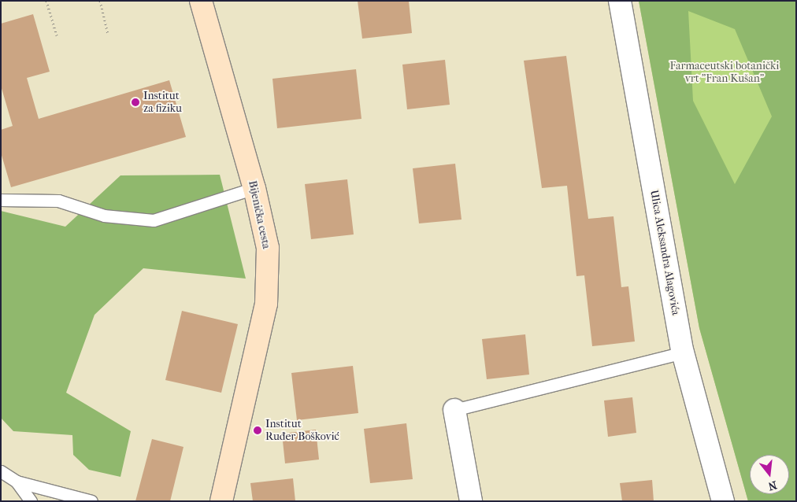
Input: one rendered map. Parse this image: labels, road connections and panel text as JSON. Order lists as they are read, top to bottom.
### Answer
{
  "streets": {
    "main road": ["Bijenička cesta"],
    "street": ["Ulica Aleksandra Alagovića"]
  },
  "parks": ["Farmaceutski botanički vrt \"Fran Kušan\""],
  "places": ["Institut za fiziku", "Institut Ruđer Bošković"],
  "north": "bottom"
}
